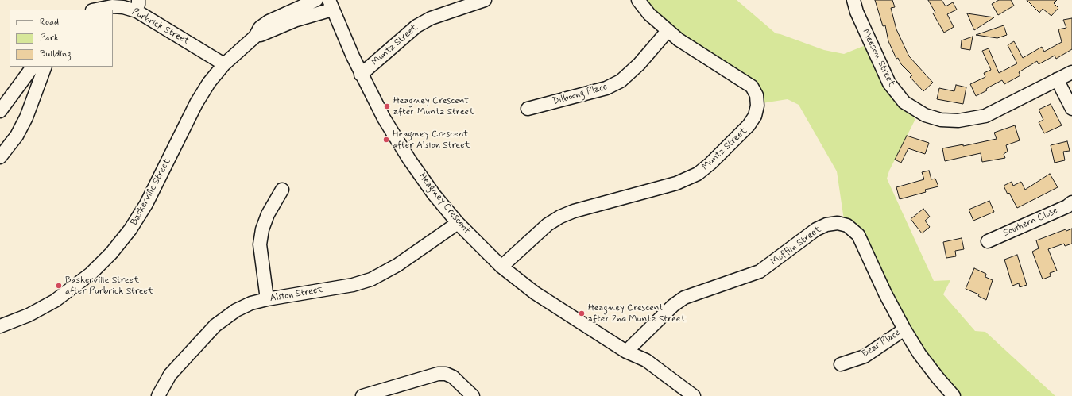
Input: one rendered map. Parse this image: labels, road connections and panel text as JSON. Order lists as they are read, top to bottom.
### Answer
{
  "streets": {
    "street": [
      "Purbrick Street",
      "Muntz Street",
      "Meeson Street",
      "Dilboong Place",
      "Baskerville Street",
      "Heagney Crescent",
      "Southern Close",
      "Mofflin Street",
      "Alston Street",
      "Bear Place"
    ]
  },
  "crossings": [
    ["Purbrick Street", "Baskerville Street"],
    ["Muntz Street", "Dilboong Place"],
    ["Muntz Street", "Heagney Crescent"],
    ["Baskerville Street", "Heagney Crescent"],
    ["Heagney Crescent", "Mofflin Street"],
    ["Heagney Crescent", "Alston Street"],
    ["Mofflin Street", "Bear Place"]
  ],
  "places": [
    "Heagney Crescent after Muntz Street",
    "Heagney Crescent after Alston Street",
    "Baskerville Street after Purbrick Street",
    "Heagney Crescent after 2nd Muntz Street"
  ],
  "legend": ["Road", "Park", "Building"]
}
